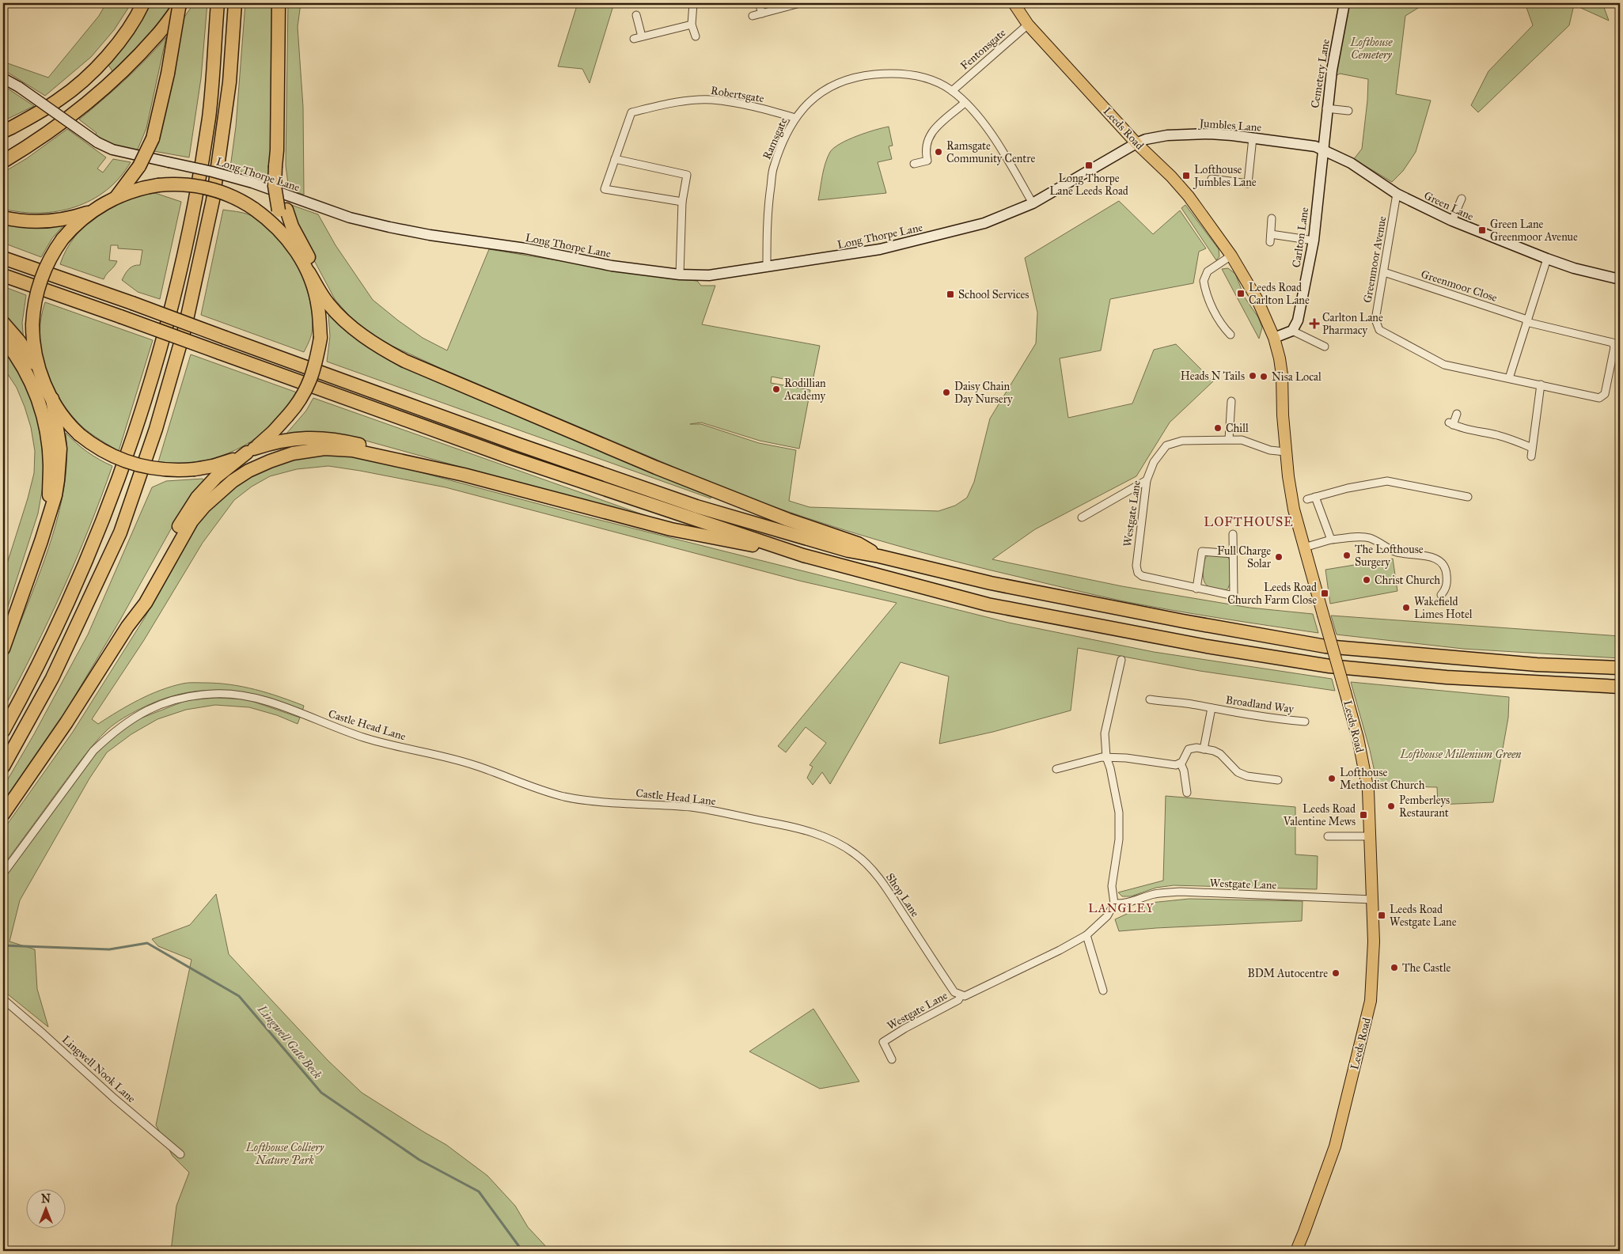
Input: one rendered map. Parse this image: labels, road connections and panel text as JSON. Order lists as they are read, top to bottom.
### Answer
{
  "streets": {
    "main road": [
      "Cemetery Lane",
      "Jumbles Lane",
      "Leeds Road",
      "Long Thorpe Lane",
      "Green Lane",
      "Carlton Lane"
    ],
    "street": [
      "Fentonsgate",
      "Robertsgate",
      "Ramsgate",
      "Greenmoor Avenue",
      "Greenmoor Close",
      "Westgate Lane",
      "Broadland Way",
      "Castle Head Lane",
      "Shop Lane",
      "Lingwell Nook Lane"
    ]
  },
  "crossings": [
    ["Fentonsgate", "Leeds Road"],
    ["Fentonsgate", "Ramsgate"],
    ["Cemetery Lane", "Jumbles Lane"],
    ["Cemetery Lane", "Green Lane"],
    ["Cemetery Lane", "Carlton Lane"],
    ["Robertsgate", "Ramsgate"],
    ["Jumbles Lane", "Leeds Road"],
    ["Jumbles Lane", "Long Thorpe Lane"],
    ["Jumbles Lane", "Green Lane"],
    ["Jumbles Lane", "Carlton Lane"],
    ["Leeds Road", "Long Thorpe Lane"],
    ["Leeds Road", "Westgate Lane"],
    ["Ramsgate", "Long Thorpe Lane"],
    ["Green Lane", "Carlton Lane"],
    ["Green Lane", "Greenmoor Avenue"],
    ["Greenmoor Avenue", "Greenmoor Close"],
    ["Westgate Lane", "Shop Lane"],
    ["Castle Head Lane", "Shop Lane"]
  ],
  "districts": ["LOFTHOUSE", "LANGLEY"],
  "water": ["Lingwell Gate Beck"],
  "parks": ["Lofthouse Cemetery", "Lofthouse Millenium Green", "Lofthouse Colliery Nature Park"],
  "places": {
    "other": [
      "Ramsgate Community Centre",
      "Heads N Tails",
      "Nisa Local",
      "Rodillian Academy",
      "Daisy Chain Day Nursery",
      "Chill",
      "The Lofthouse Surgery",
      "Full Charge Solar",
      "Christ Church",
      "Wakefield Limes Hotel",
      "Lofthouse Methodist Church",
      "Pemberleys Restaurant",
      "The Castle",
      "BDM Autocentre"
    ],
    "transit": [
      "Long Thorpe Lane Leeds Road",
      "Lofthouse Jumbles Lane",
      "Green Lane Greenmoor Avenue",
      "Leeds Road Carlton Lane",
      "School Services",
      "Leeds Road Church Farm Close",
      "Leeds Road Valentine Mews",
      "Leeds Road Westgate Lane"
    ],
    "health": ["Carlton Lane Pharmacy"]
  },
  "north": "top"
}
